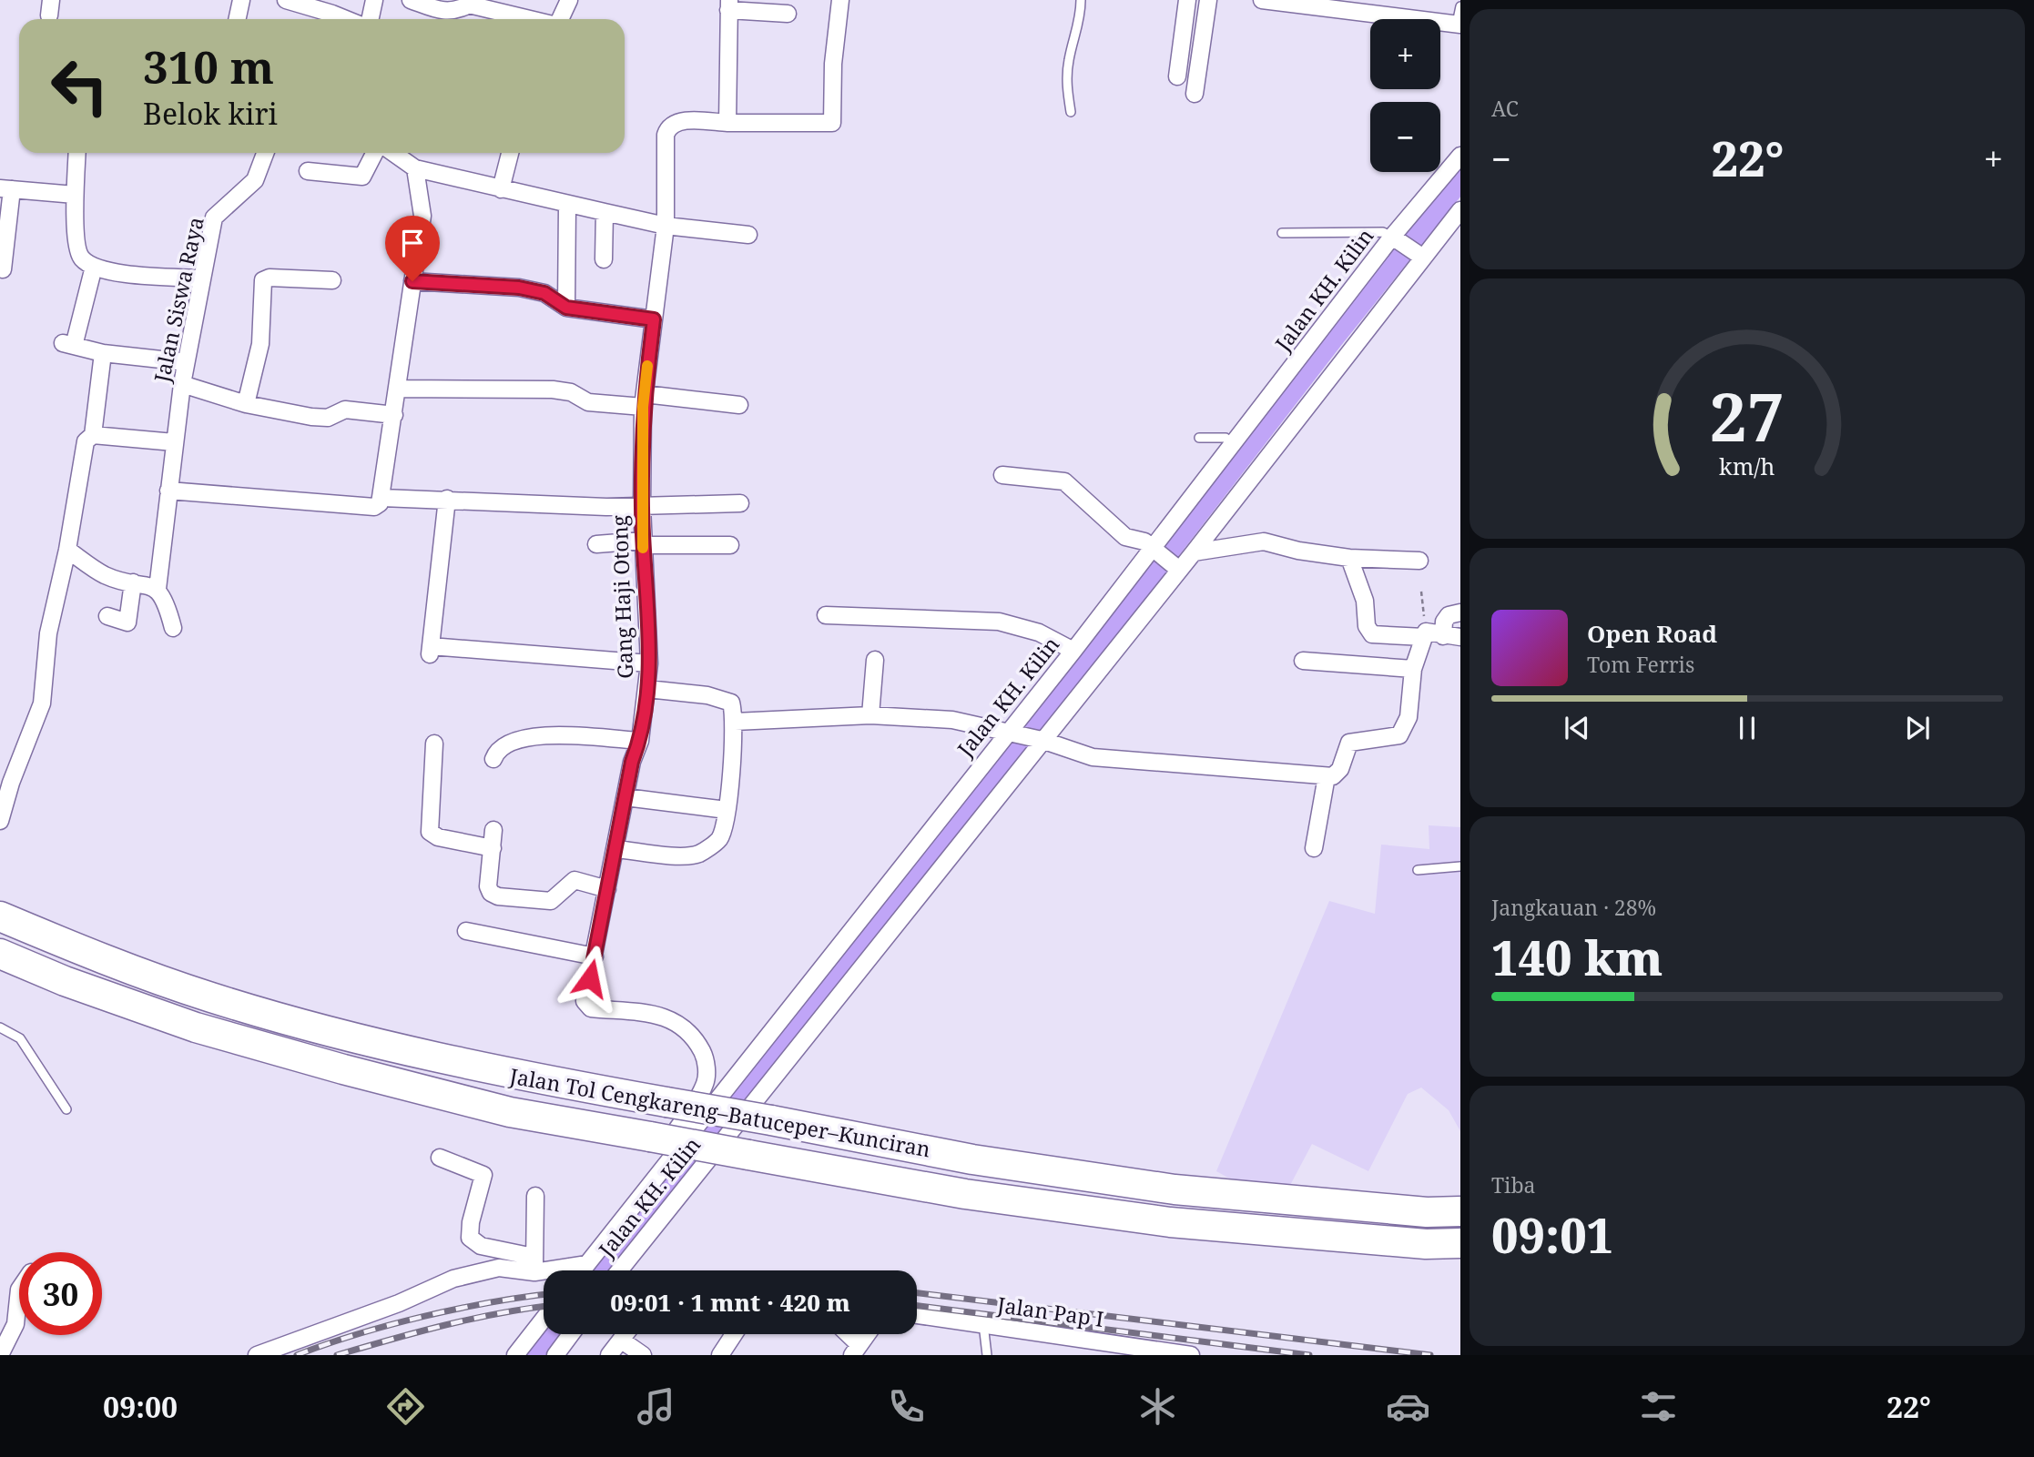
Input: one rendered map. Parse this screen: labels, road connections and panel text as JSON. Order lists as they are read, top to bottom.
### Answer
{
  "streets": {
    "highway": ["Jalan Tol Cengkareng–Batuceper–Kunciran"],
    "street": [
      "Jalan KH. Kilin",
      "Jalan Siswa Raya",
      "Gang Haji Otong",
      "Jalan Pap I"
    ]
  },
  "crossings": [
    ["Jalan KH. Kilin", "Gang Haji Otong"]
  ],
  "page": {
    "tile": [
      "AC",
      ["Jangkauan · 28%", "140 km"],
      ["Tiba", "09:01"]
    ],
    "map_buttons": ["+", "−"],
    "turn": ["310 m", "Belok kiri"],
    "heat": ["−", "22°", "+"],
    "song": ["Open Road", "Tom Ferris"],
    "limit": "30",
    "trip": "09:01 · 1 mnt · 420 m",
    "tabs": ["09:00", "22°"],
    "gauge": ["27", "km/h"]
  }
}
